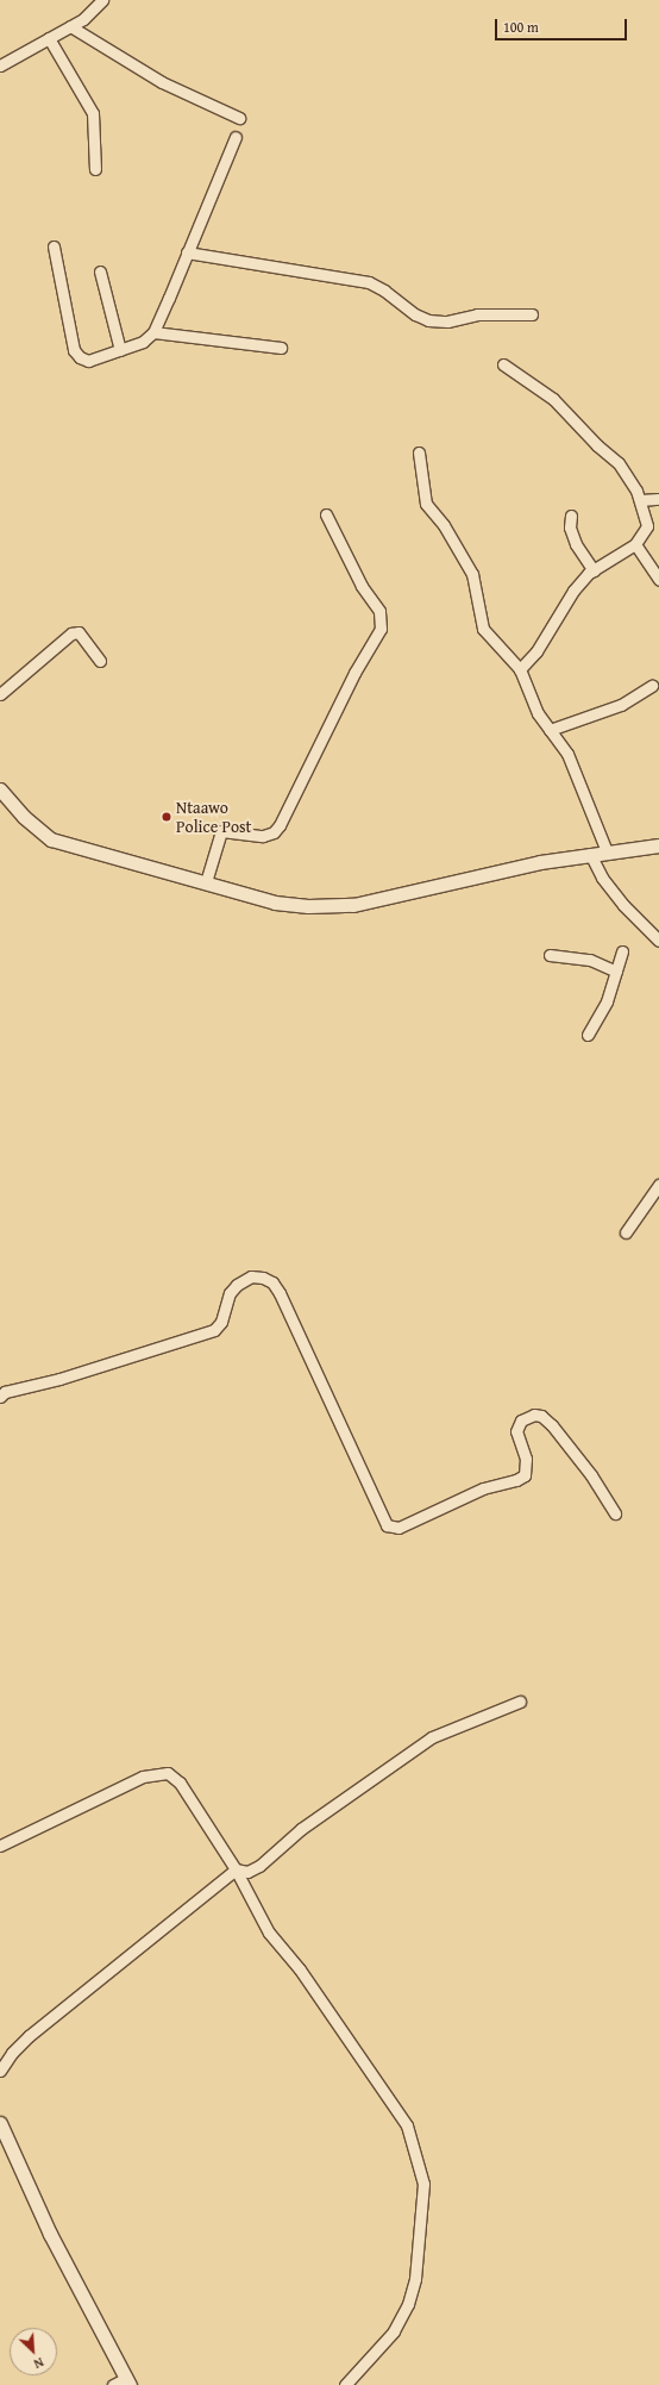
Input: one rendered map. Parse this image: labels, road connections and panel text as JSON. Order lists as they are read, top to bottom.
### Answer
{
  "places": ["Ntaawo Police Post"],
  "scale_bar": "100 m",
  "north": "bottom right"
}
